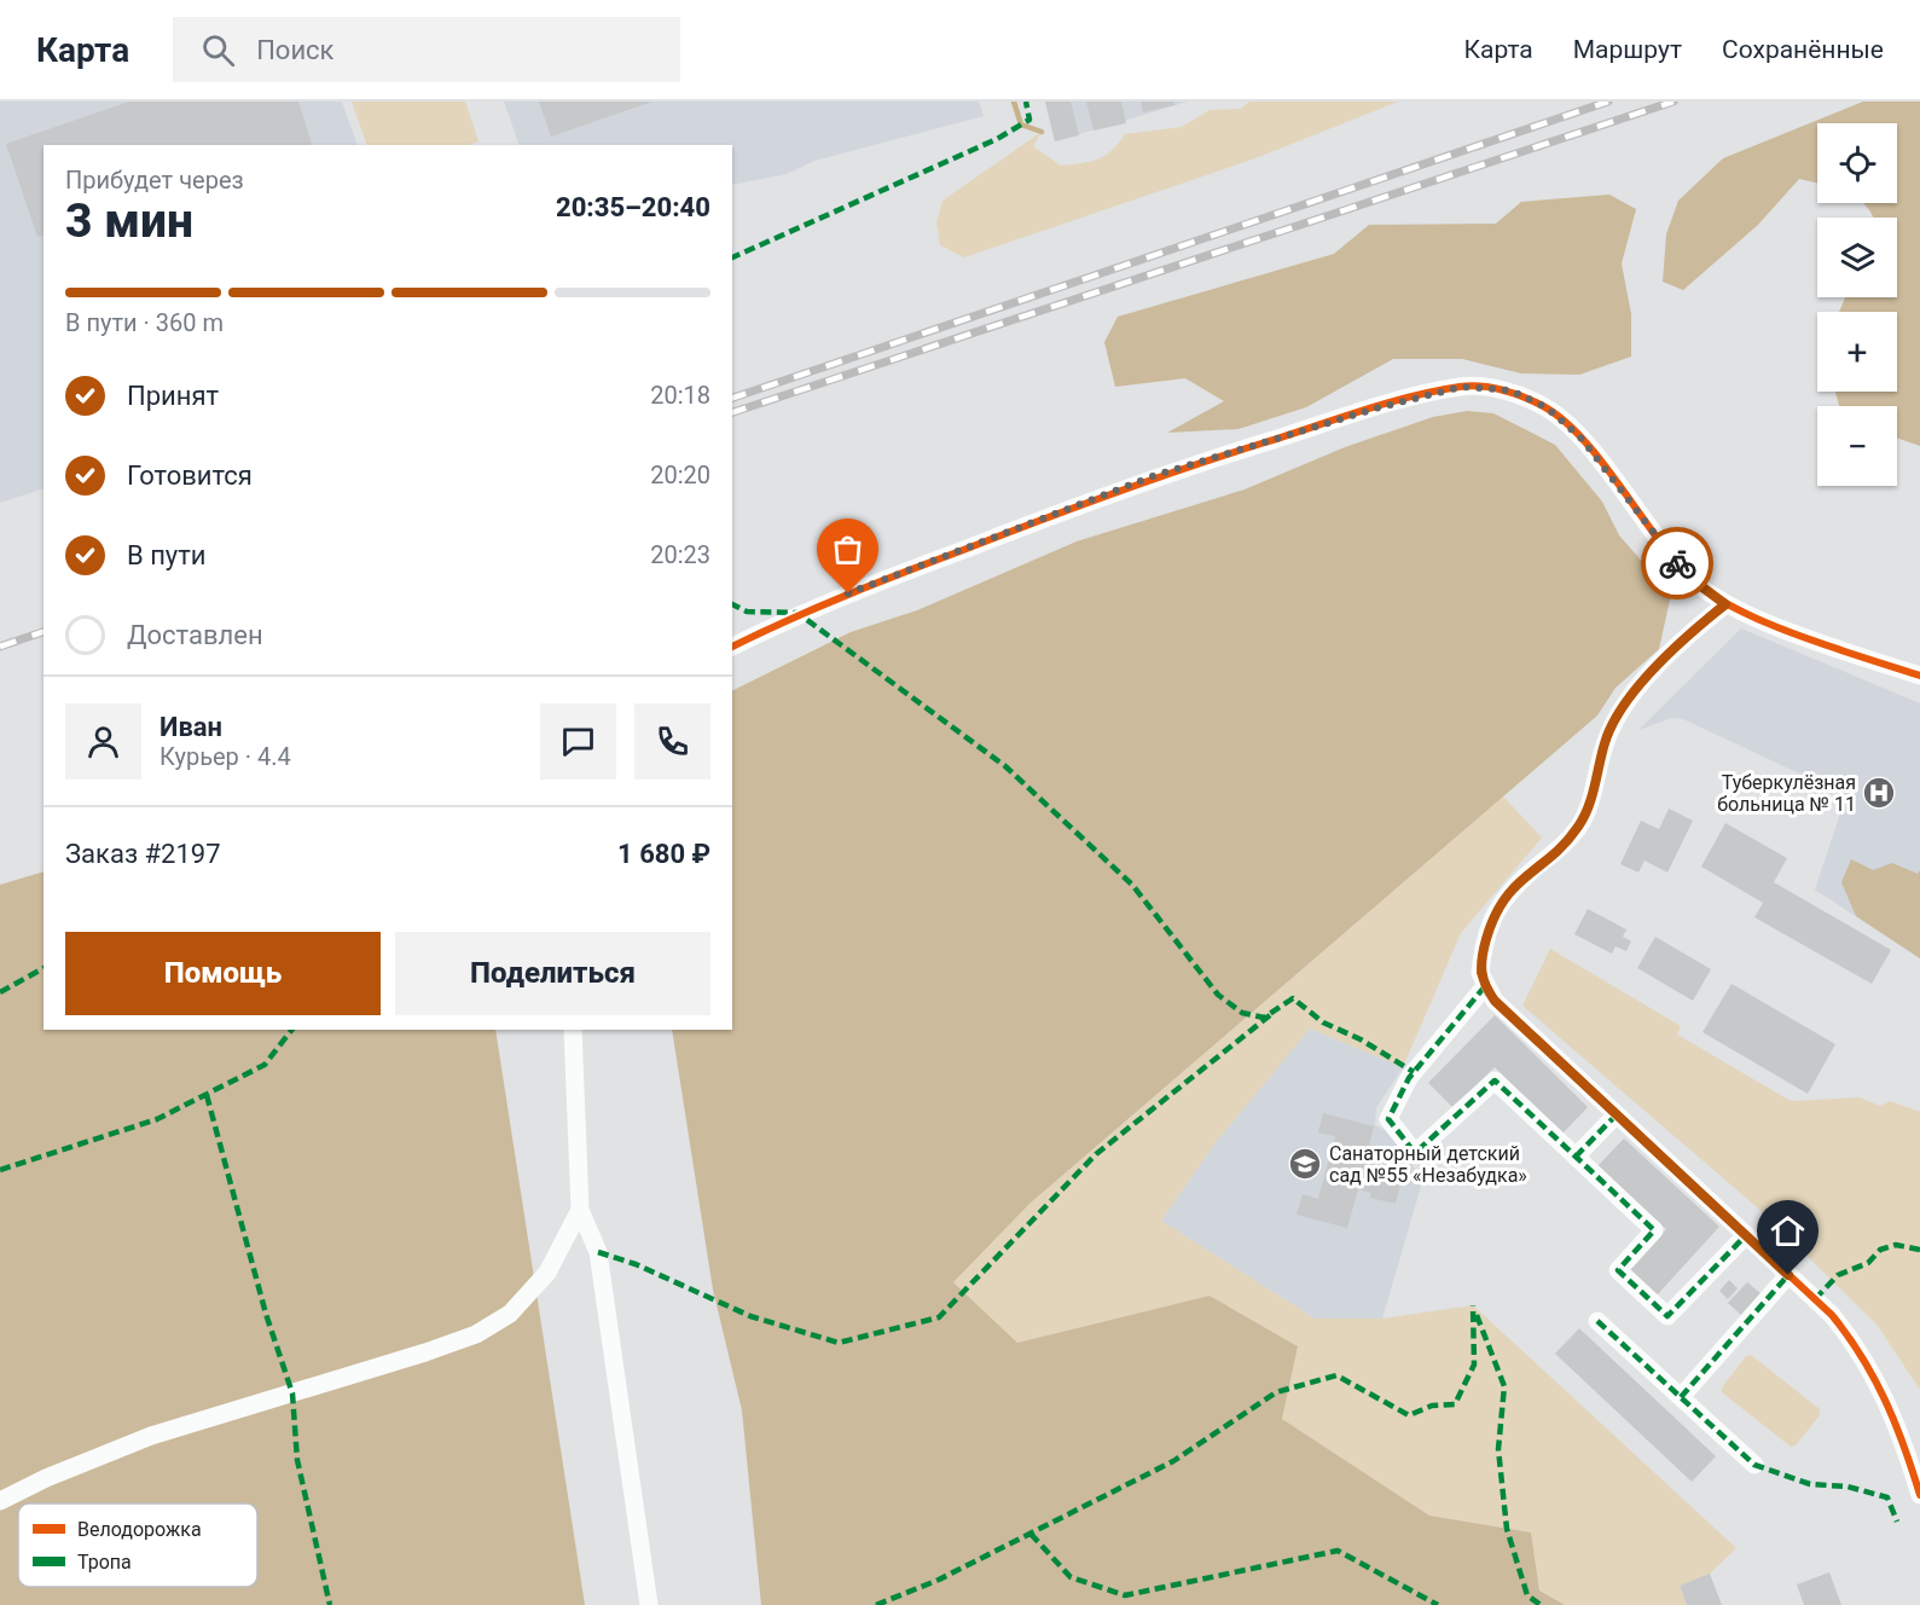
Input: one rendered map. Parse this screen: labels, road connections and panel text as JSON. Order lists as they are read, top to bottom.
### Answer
{
  "places": {
    "hospital": ["Туберкулёзная больница № 11"],
    "school or university": ["Санаторный детский сад №55 «Незабудка»"]
  },
  "legend": ["Велодорожка", "Тропа"],
  "page": {
    "header": "Карта",
    "search": "Поиск",
    "nav": ["Карта", "Маршрут", "Сохранённые"],
    "map_buttons": ["+", "−"],
    "heading": ["3 мин", "Прибудет через", "20:35–20:40"],
    "panel": [
      "Иван",
      "Курьер · 4.4",
      "Заказ #2197",
      "1 680 ₽"
    ],
    "bar": "В пути · 360 m",
    "list": [
      ["Принят", "20:18"],
      ["Готовится", "20:20"],
      ["В пути", "20:23"],
      "Доставлен"
    ],
    "buttons": ["Помощь", "Поделиться"]
  }
}
